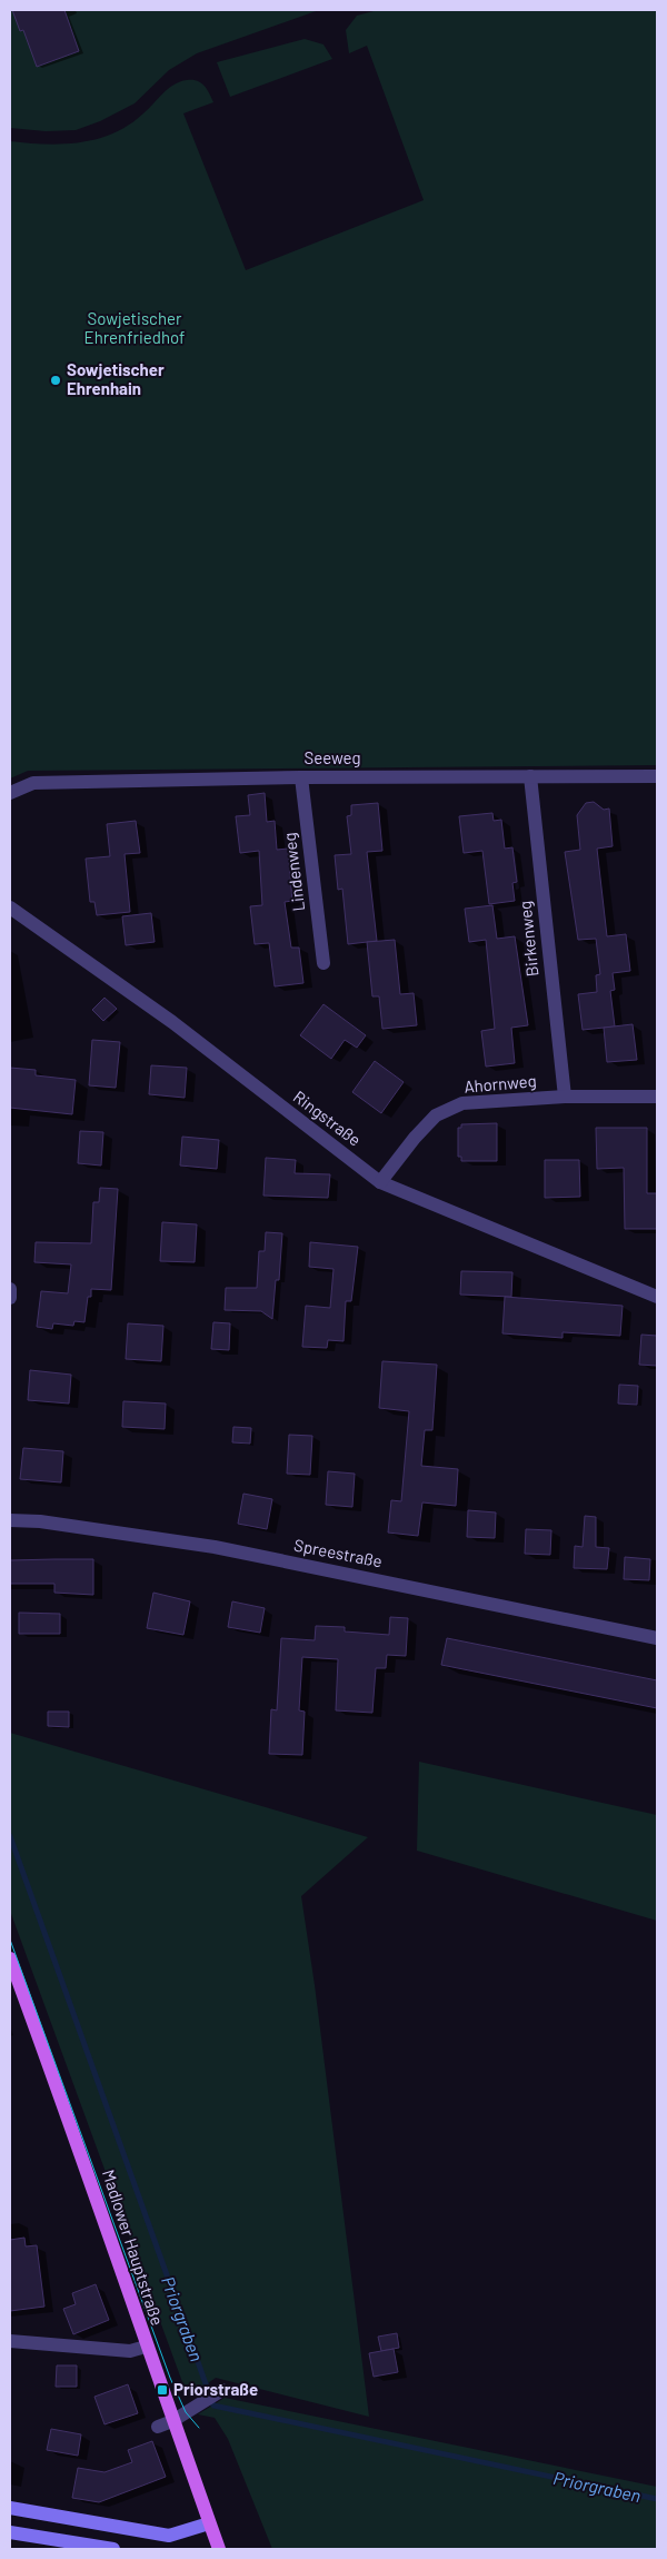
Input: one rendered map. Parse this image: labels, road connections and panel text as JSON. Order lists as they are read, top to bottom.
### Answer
{
  "streets": {
    "main road": ["Madlower Hauptstraße"],
    "street": [
      "Seeweg",
      "Lindenweg",
      "Birkenweg",
      "Ahornweg",
      "Ringstraße",
      "Spreestraße"
    ]
  },
  "crossings": [
    ["Seeweg", "Lindenweg"],
    ["Seeweg", "Birkenweg"],
    ["Birkenweg", "Ahornweg"],
    ["Ahornweg", "Ringstraße"]
  ],
  "water": ["Priorgraben"],
  "parks": ["Sowjetischer Ehrenfriedhof"],
  "places": {
    "other": ["Sowjetischer Ehrenhain"],
    "transit": ["Priorstraße"]
  }
}
